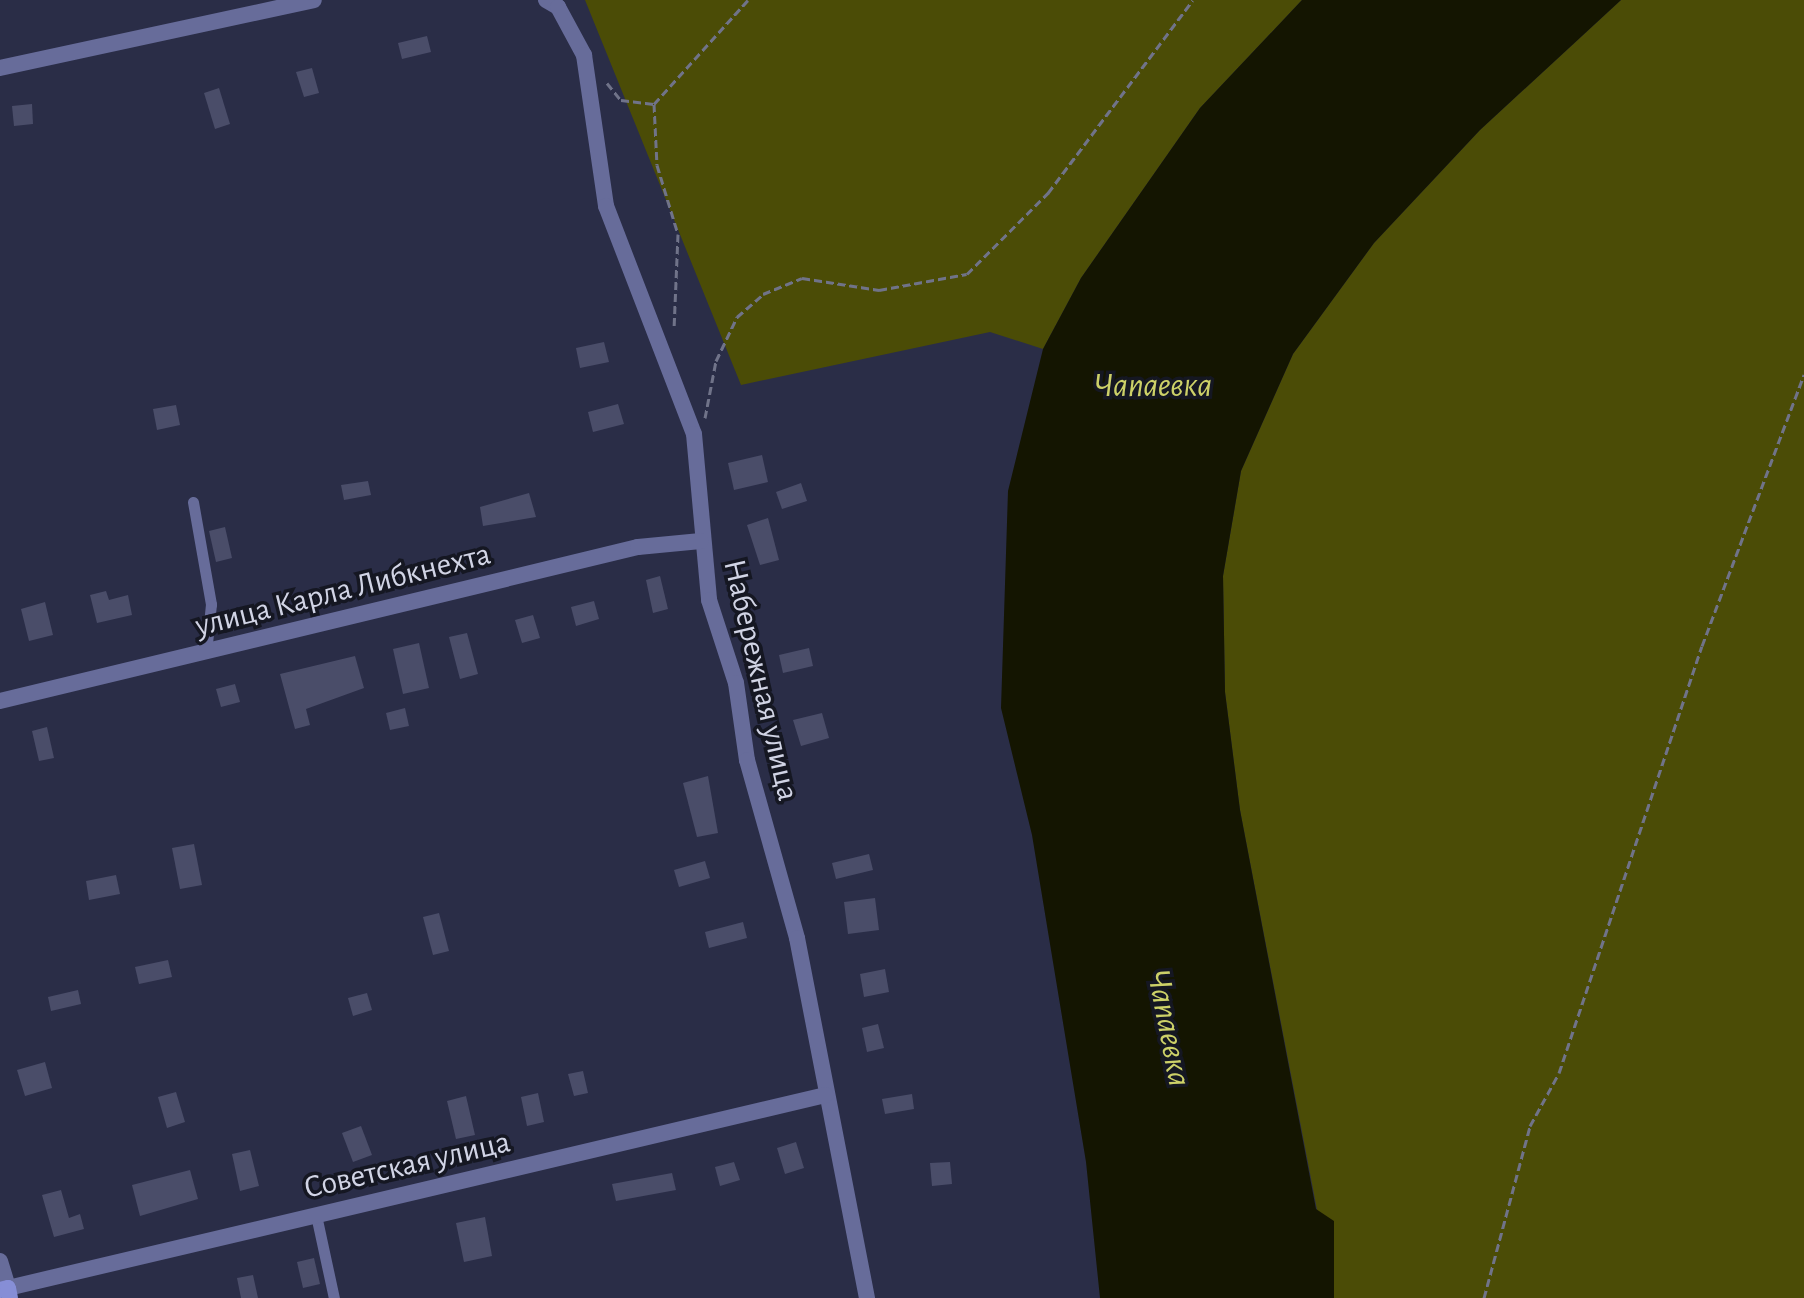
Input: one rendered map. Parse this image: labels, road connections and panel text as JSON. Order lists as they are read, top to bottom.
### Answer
{
  "streets": {
    "street": ["улица Карла Либкнехта", "Набережная улица", "Советская улица"]
  },
  "crossings": [
    ["улица Карла Либкнехта", "Набережная улица"],
    ["Набережная улица", "Советская улица"]
  ],
  "water": ["Чапаевка"]
}
